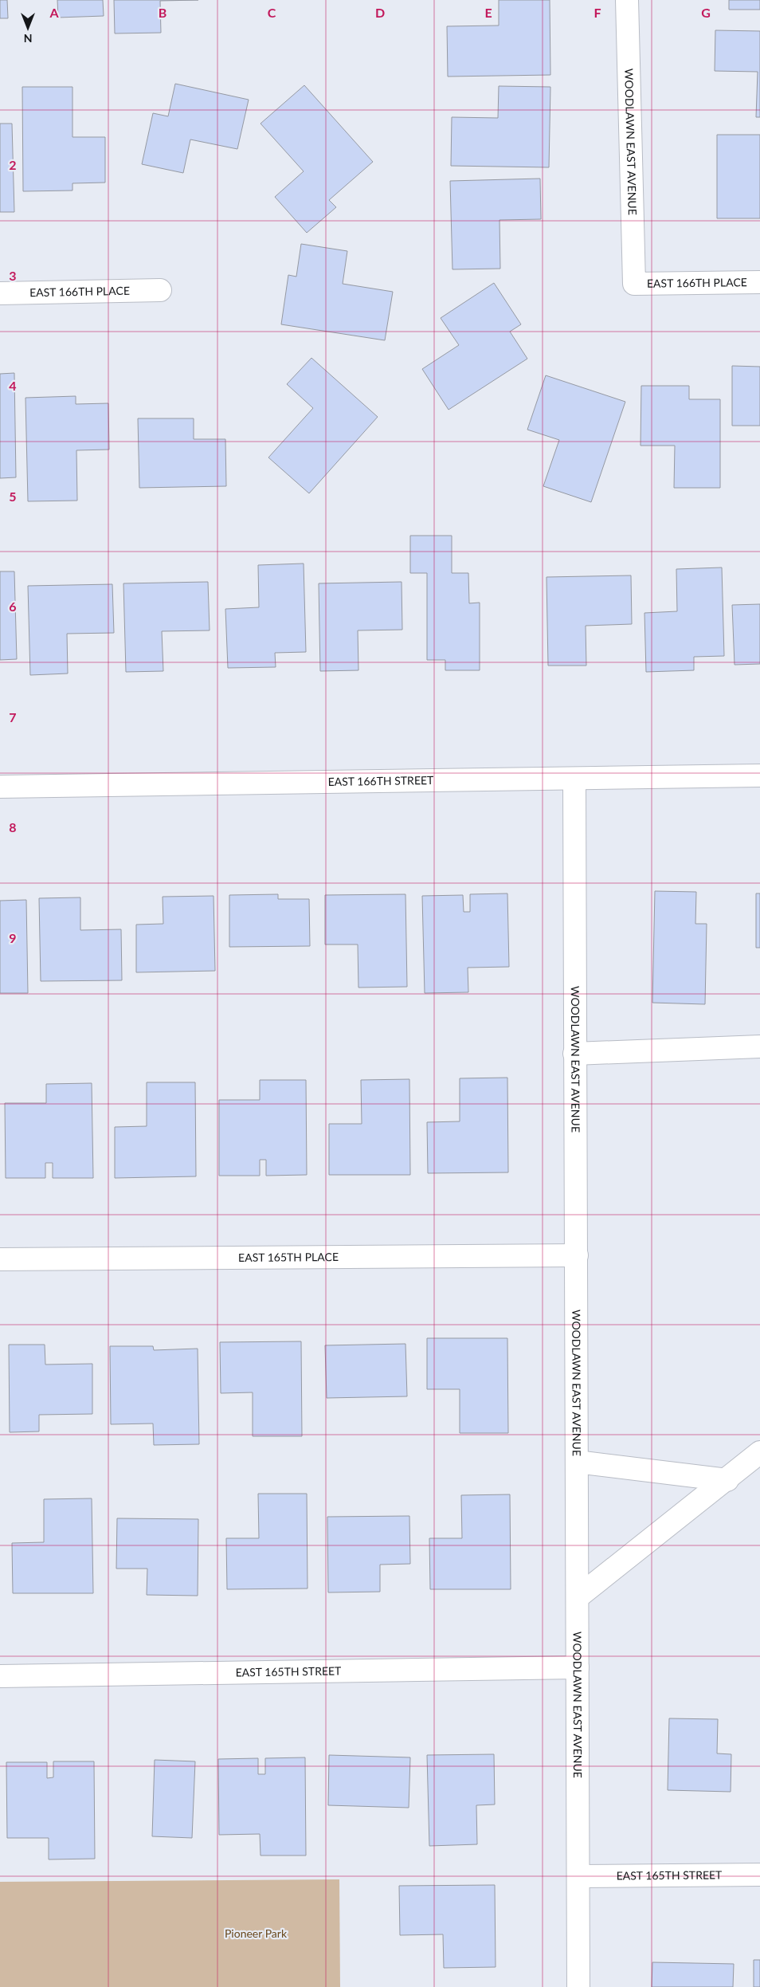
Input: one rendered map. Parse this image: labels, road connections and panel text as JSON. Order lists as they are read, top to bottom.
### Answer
{
  "streets": {
    "street": [
      "WOODLAWN EAST AVENUE",
      "EAST 166TH PLACE",
      "EAST 166TH STREET",
      "EAST 165TH PLACE",
      "EAST 165TH STREET"
    ]
  },
  "crossings": [
    ["WOODLAWN EAST AVENUE", "EAST 166TH PLACE"],
    ["WOODLAWN EAST AVENUE", "EAST 166TH STREET"],
    ["WOODLAWN EAST AVENUE", "EAST 165TH PLACE"],
    ["WOODLAWN EAST AVENUE", "EAST 165TH STREET"]
  ],
  "parks": ["Pioneer Park"],
  "north": "bottom",
  "grid": {
    "columns": [
      "A",
      "B",
      "C",
      "D",
      "E",
      "F",
      "G"
    ],
    "rows": [
      "2",
      "3",
      "4",
      "5",
      "6",
      "7",
      "8",
      "9"
    ]
  }
}
